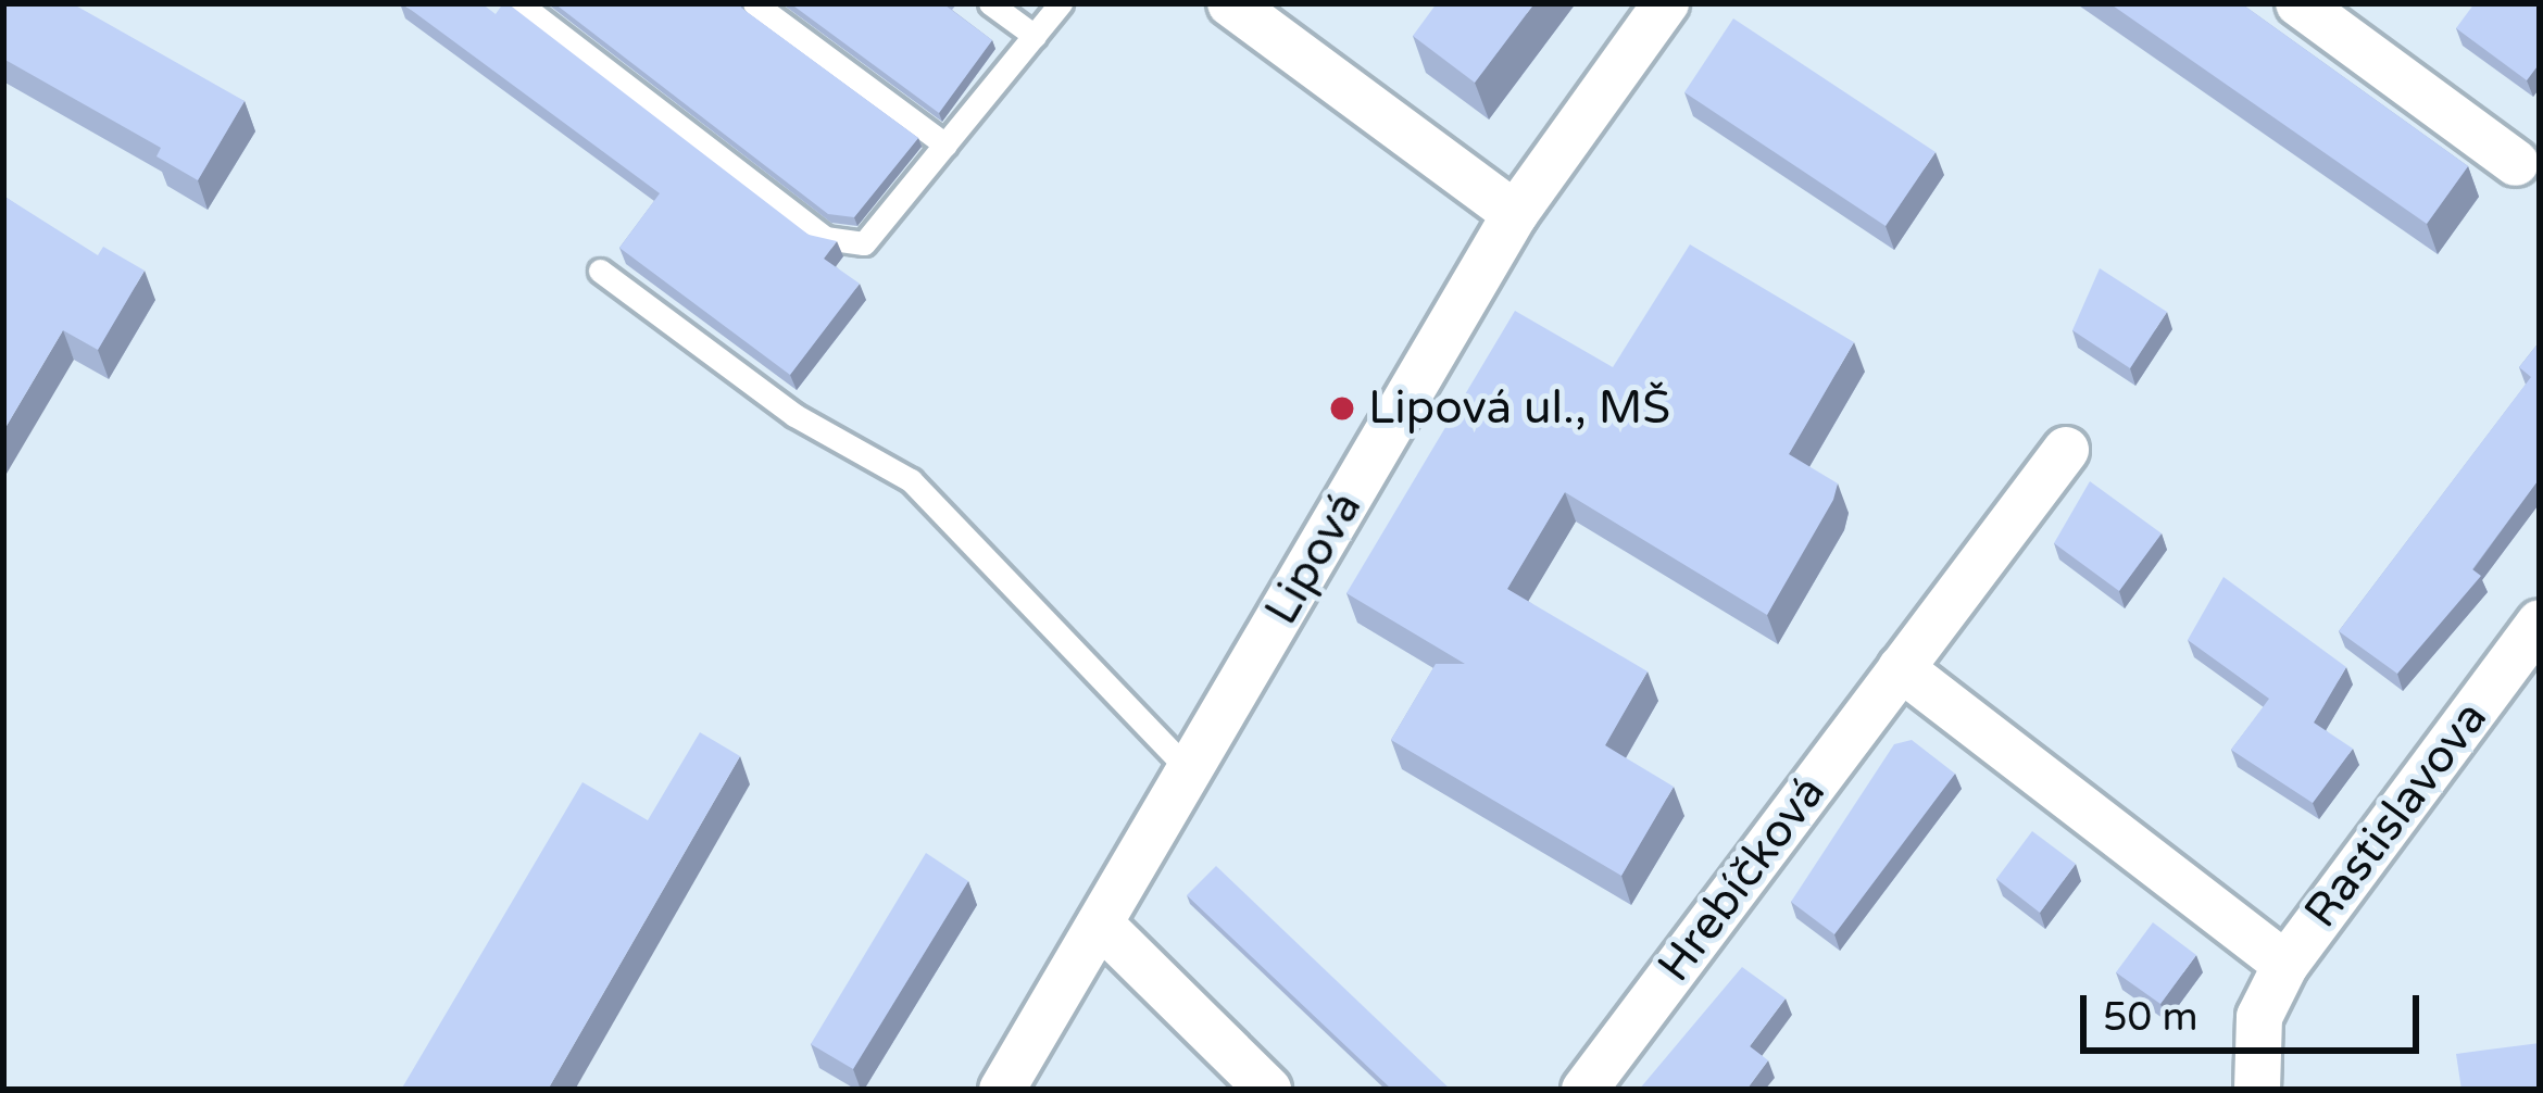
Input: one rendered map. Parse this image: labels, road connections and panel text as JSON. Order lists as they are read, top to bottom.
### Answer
{
  "streets": {
    "street": ["Lipová", "Rastislavova", "Hrebíčková"]
  },
  "places": ["Lipová ul., MŠ"],
  "scale_bar": "50 m"
}
